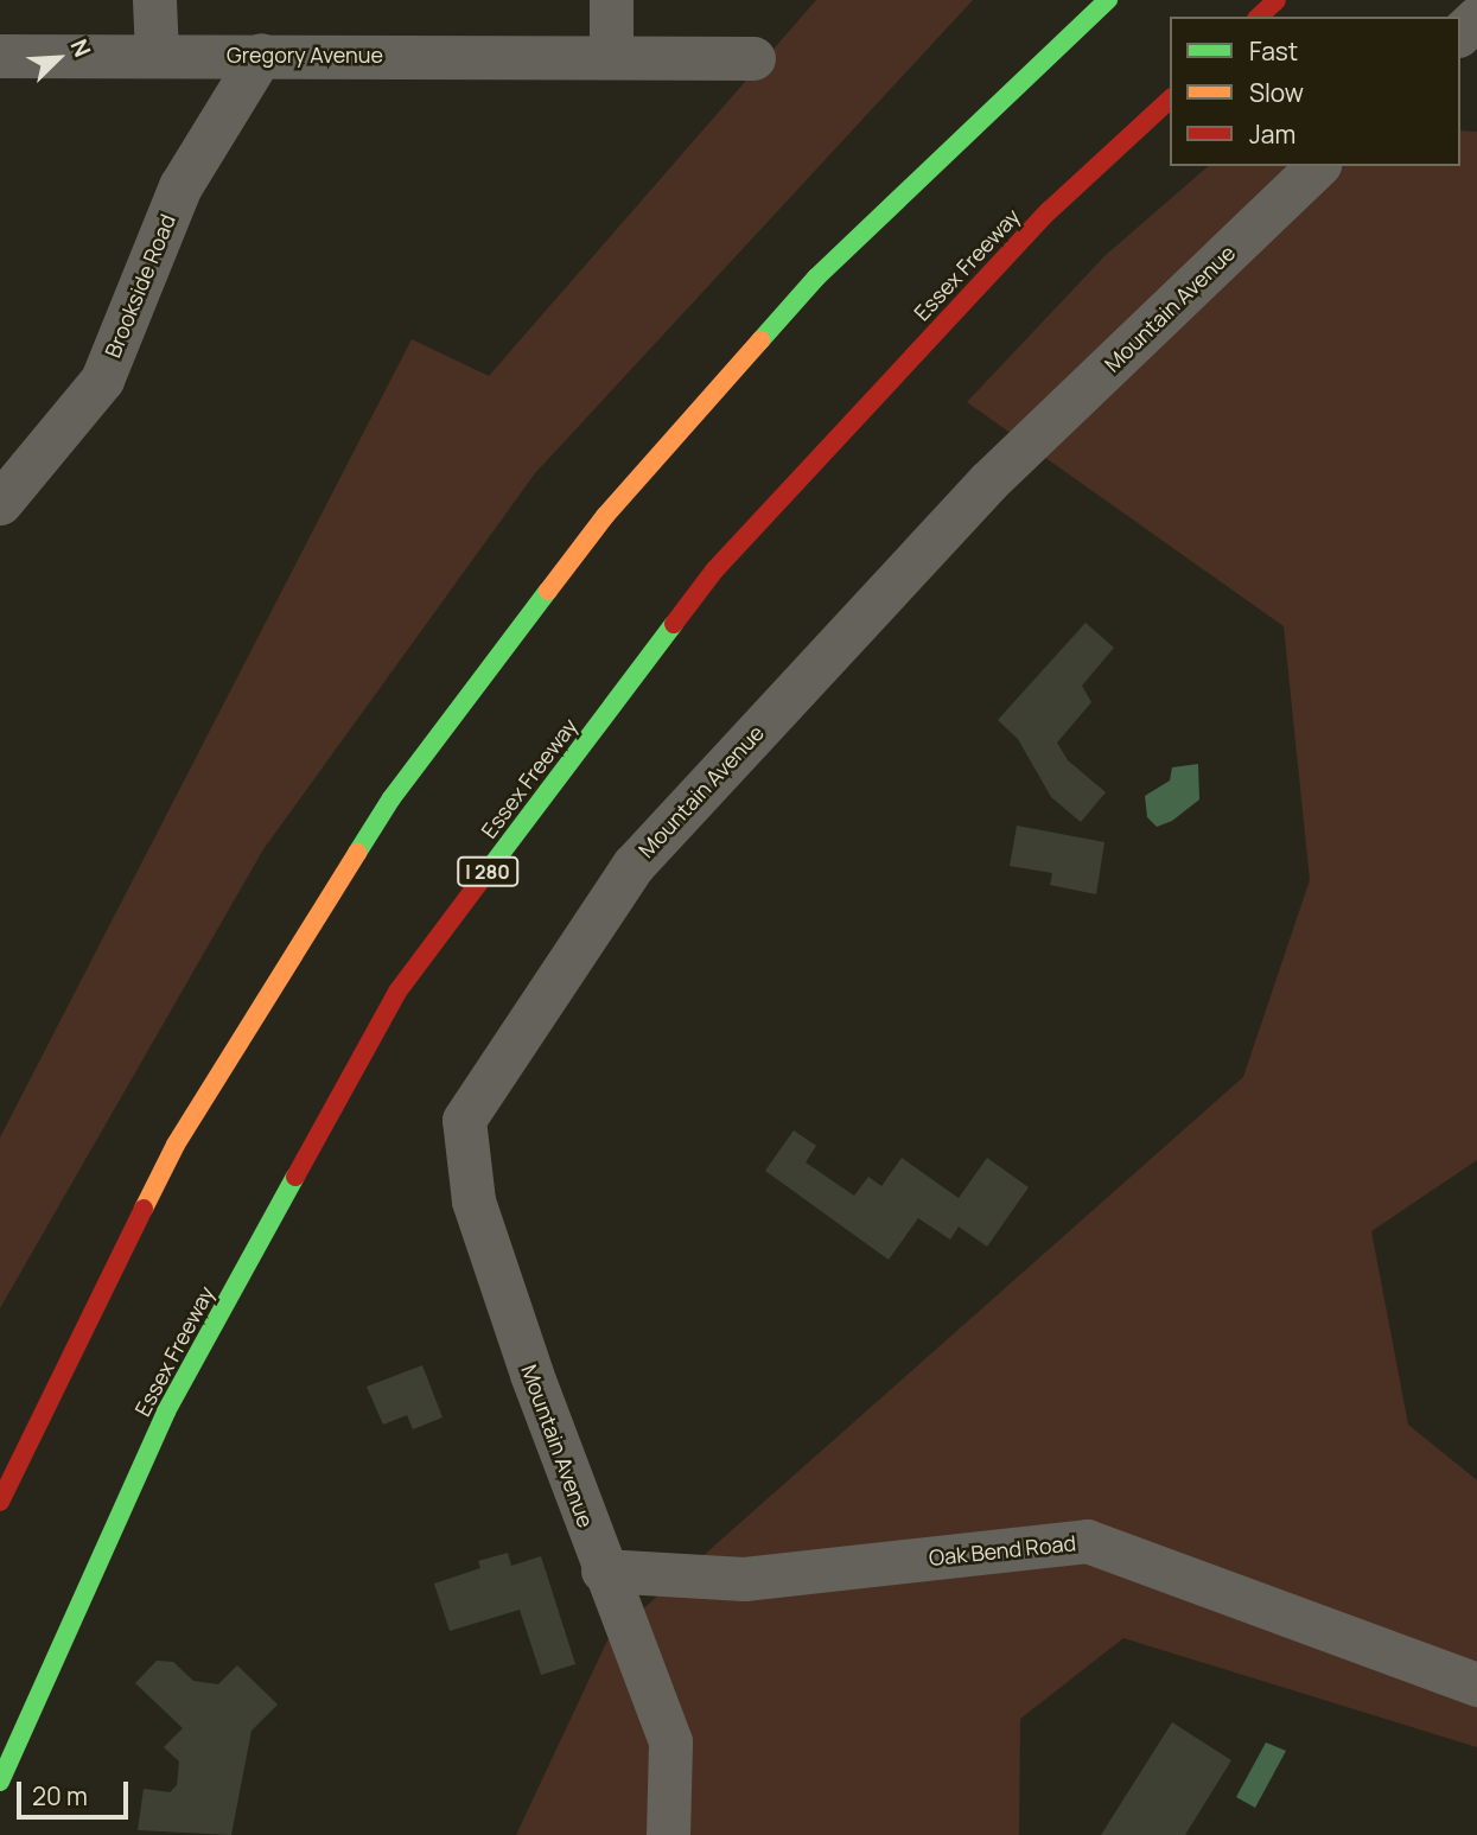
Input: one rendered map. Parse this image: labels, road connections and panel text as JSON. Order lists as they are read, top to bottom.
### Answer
{
  "streets": {
    "highway": ["Essex Freeway", "I 280"],
    "street": [
      "Gregory Avenue",
      "Brookside Road",
      "Mountain Avenue",
      "Oak Bend Road"
    ]
  },
  "crossings": [
    ["Gregory Avenue", "Brookside Road"],
    ["Mountain Avenue", "Oak Bend Road"]
  ],
  "legend": ["Fast", "Slow", "Jam"],
  "scale_bar": "20 m",
  "north": "top right"
}
